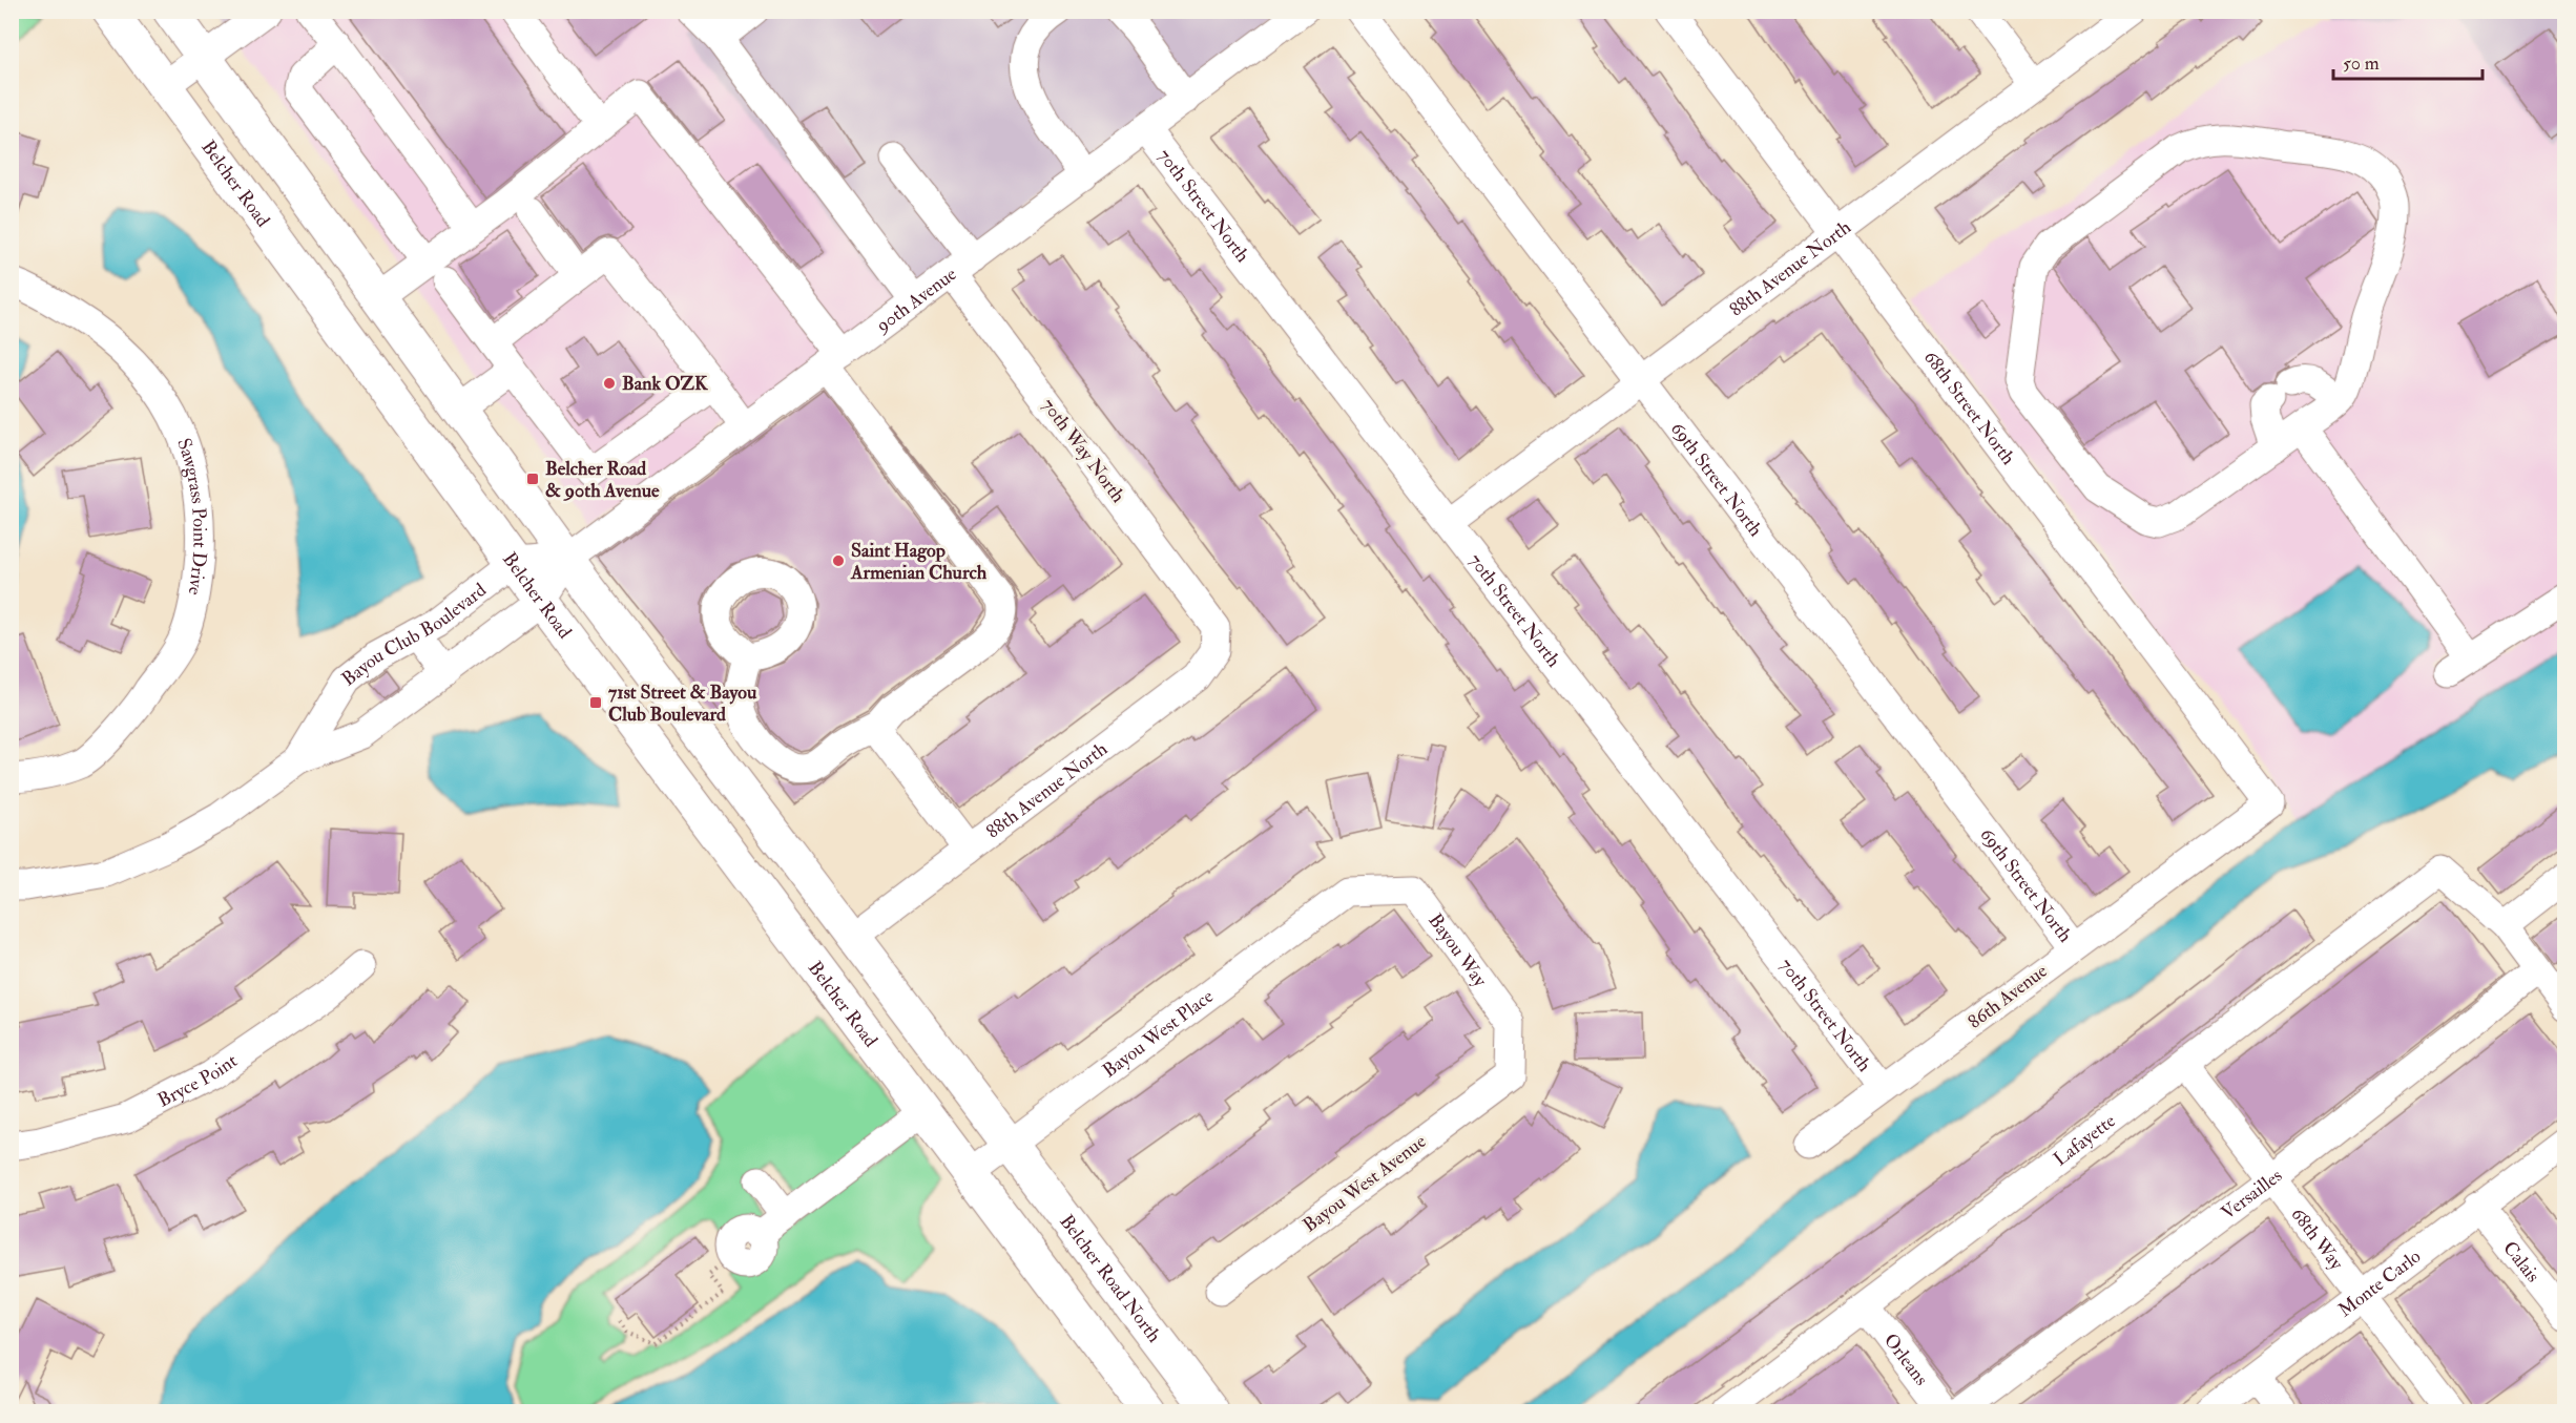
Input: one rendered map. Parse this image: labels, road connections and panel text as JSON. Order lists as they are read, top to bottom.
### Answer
{
  "streets": {
    "main road": ["Belcher Road", "Belcher Road North"],
    "street": [
      "70th Street North",
      "88th Avenue North",
      "90th Avenue",
      "68th Street North",
      "70th Way North",
      "69th Street North",
      "Sawgrass Point Drive",
      "Bayou Club Boulevard",
      "Bayou Way",
      "86th Avenue",
      "Bayou West Place",
      "Bryce Point",
      "Lafayette",
      "Bayou West Avenue",
      "Versailles",
      "68th Way",
      "Calais",
      "Monte Carlo",
      "Orleans"
    ]
  },
  "crossings": [
    ["Belcher Road", "90th Avenue"],
    ["Belcher Road", "Bayou Club Boulevard"],
    ["Belcher Road", "Bayou West Place"],
    ["70th Street North", "88th Avenue North"],
    ["70th Street North", "90th Avenue"],
    ["70th Street North", "86th Avenue"],
    ["88th Avenue North", "68th Street North"],
    ["88th Avenue North", "70th Way North"],
    ["88th Avenue North", "69th Street North"],
    ["90th Avenue", "70th Way North"],
    ["90th Avenue", "Bayou Club Boulevard"],
    ["68th Street North", "86th Avenue"],
    ["69th Street North", "86th Avenue"],
    ["Bayou Way", "Bayou West Place"],
    ["Bayou Way", "Bayou West Avenue"],
    ["Bayou West Place", "Belcher Road North"],
    ["Lafayette", "68th Way"],
    ["Lafayette", "Orleans"],
    ["Versailles", "68th Way"],
    ["68th Way", "Monte Carlo"],
    ["Calais", "Monte Carlo"]
  ],
  "places": {
    "other": ["Bank OZK", "Saint Hagop Armenian Church"],
    "transit": ["Belcher Road & 90th Avenue", "71st Street & Bayou Club Boulevard"]
  },
  "scale_bar": "50 m"
}
